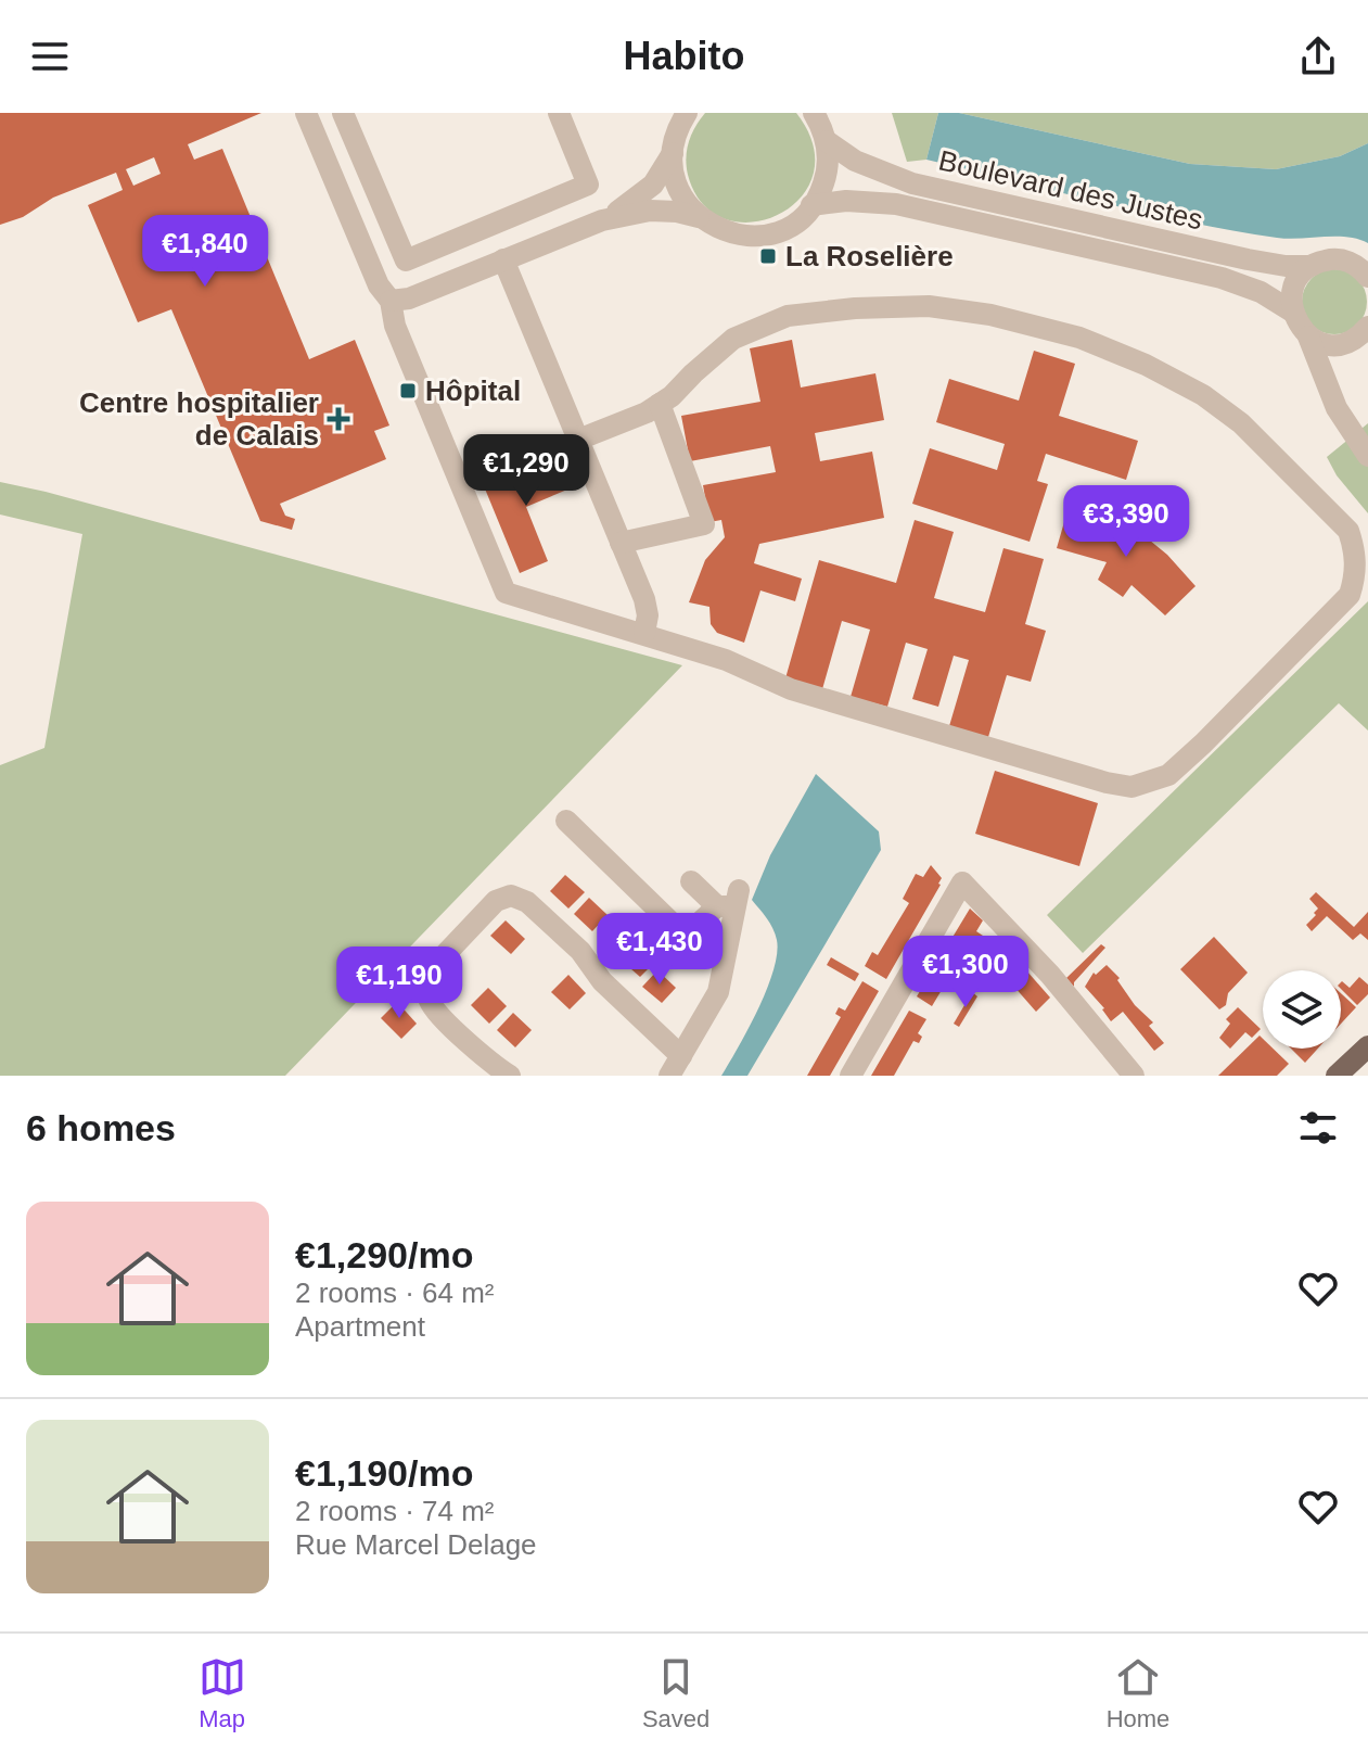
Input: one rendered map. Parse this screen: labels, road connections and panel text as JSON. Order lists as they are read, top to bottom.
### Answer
{
  "streets": {
    "street": ["Boulevard des Justes"]
  },
  "places": {
    "transit": ["La Roselière", "Hôpital"],
    "health": ["Centre hospitalier de Calais"]
  },
  "page": {
    "header": "Habito",
    "price": [
      "€1,840",
      "€1,290",
      "€3,390",
      "€1,430",
      "€1,300",
      "€1,190"
    ],
    "heading": "6 homes",
    "list": [
      {
        "name": "€1,290/mo",
        "note": "2 rooms · 64 m² · Apartment"
      },
      {
        "name": "€1,190/mo",
        "note": "2 rooms · 74 m² · Rue Marcel Delage"
      }
    ],
    "tabs": ["Map", "Saved", "Home"]
  }
}
